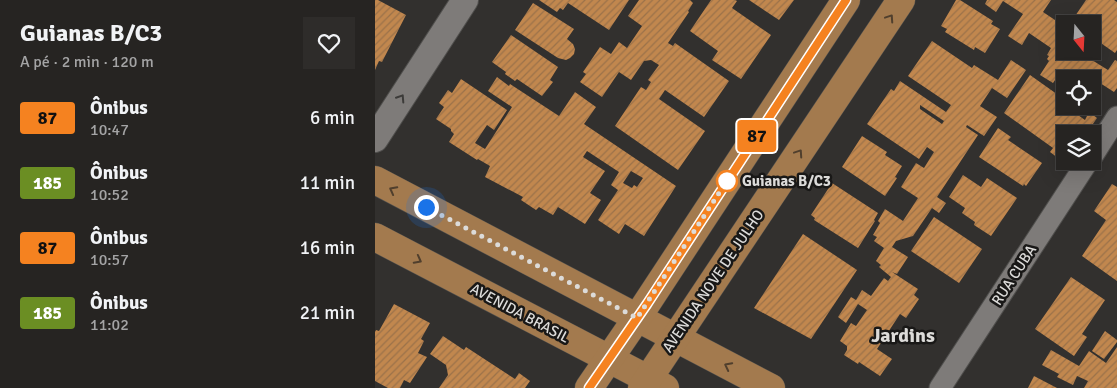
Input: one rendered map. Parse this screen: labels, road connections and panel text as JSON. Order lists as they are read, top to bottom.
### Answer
{
  "streets": {
    "main road": ["AVENIDA NOVE DE JULHO", "AVENIDA BRASIL"],
    "street": ["RUA CUBA"]
  },
  "crossings": [
    ["AVENIDA NOVE DE JULHO", "AVENIDA BRASIL"]
  ],
  "districts": ["Jardins"],
  "places": ["Guianas B/C3"],
  "lines": ["bus line 87"],
  "north": "bottom",
  "page": {
    "heading": ["Guianas B/C3", "A pé · 2 min · 120 m"],
    "on_map": "87",
    "list": [
      {
        "mark": "87",
        "name": "Ônibus",
        "note": "10:47",
        "value": "6 min"
      },
      {
        "mark": "185",
        "name": "Ônibus",
        "note": "10:52",
        "value": "11 min"
      },
      {
        "mark": "87",
        "name": "Ônibus",
        "note": "10:57",
        "value": "16 min"
      },
      {
        "mark": "185",
        "name": "Ônibus",
        "note": "11:02",
        "value": "21 min"
      }
    ]
  }
}
